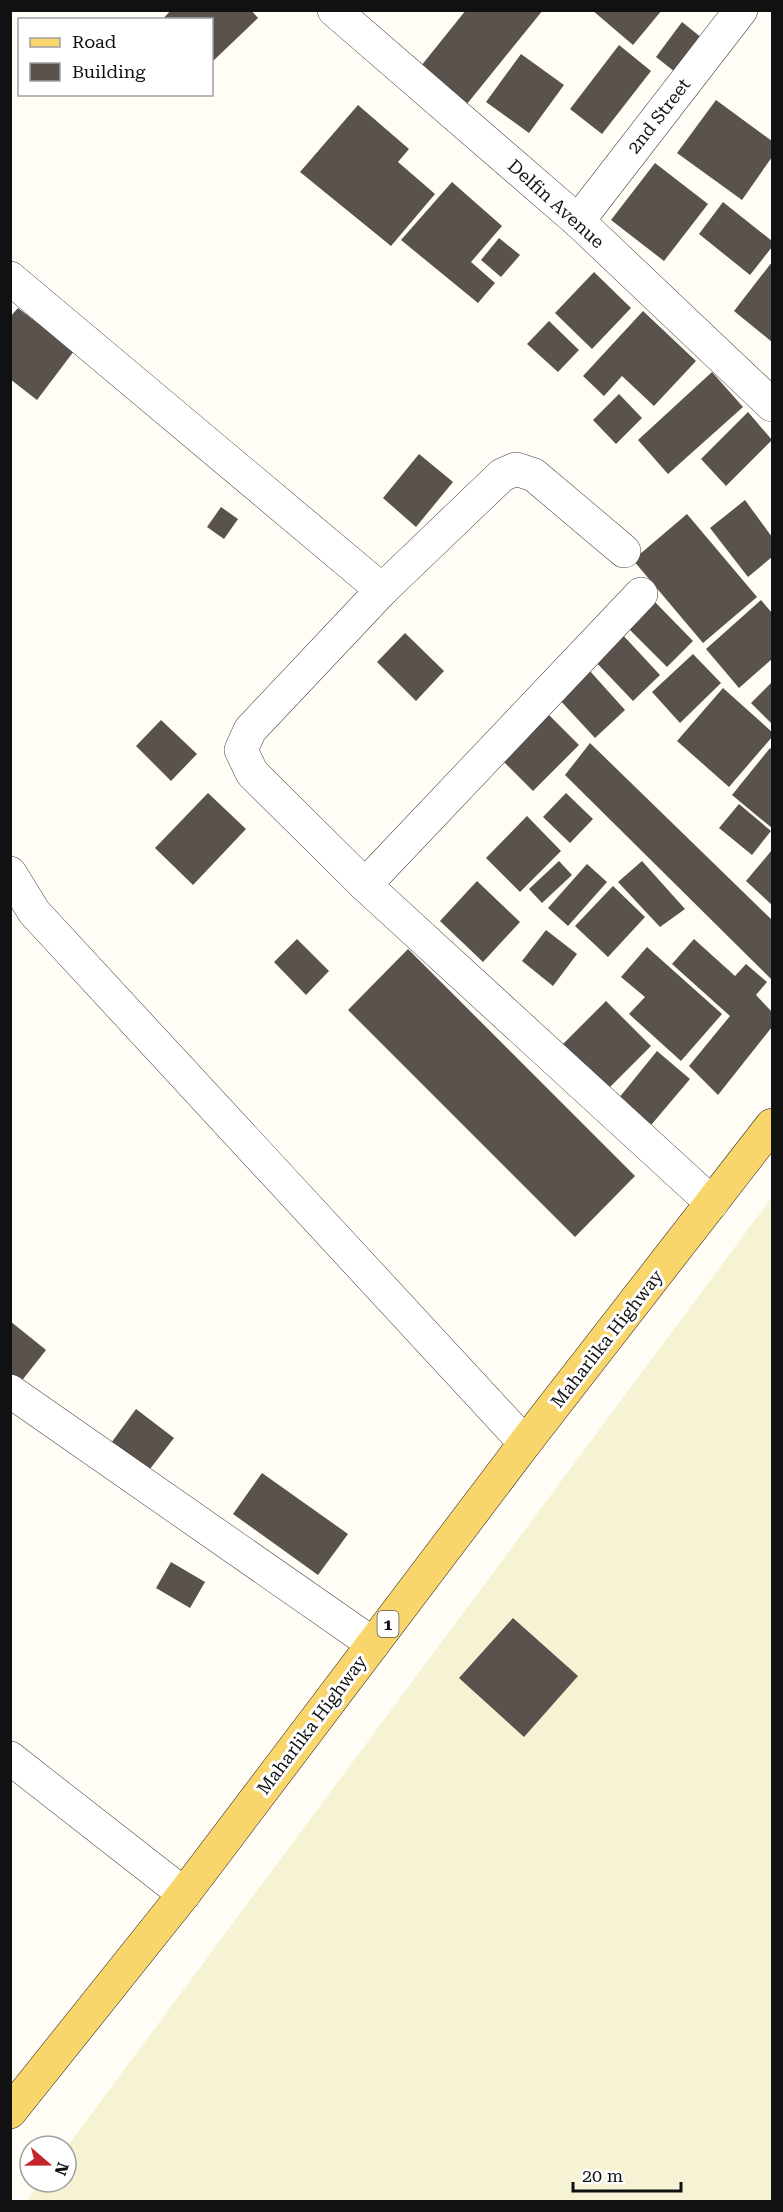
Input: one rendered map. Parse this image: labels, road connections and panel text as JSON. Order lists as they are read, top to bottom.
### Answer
{
  "streets": {
    "main road": ["Maharlika Highway", "1"],
    "street": ["2nd Street", "Delfin Avenue"]
  },
  "crossings": [
    ["2nd Street", "Delfin Avenue"]
  ],
  "legend": ["Road", "Building"],
  "scale_bar": "20 m",
  "north": "right"
}
